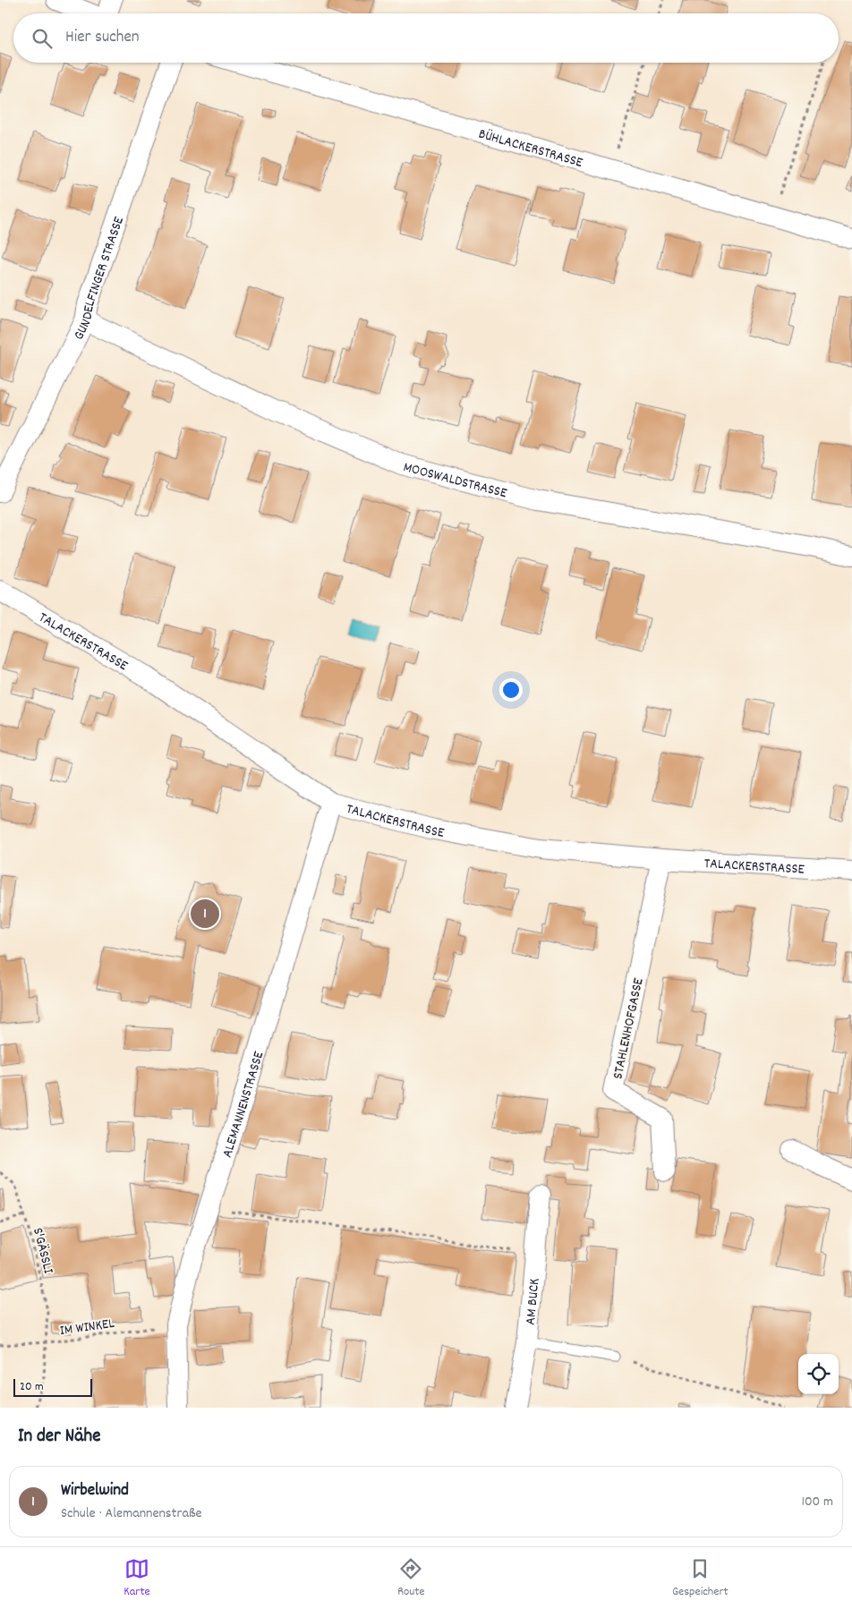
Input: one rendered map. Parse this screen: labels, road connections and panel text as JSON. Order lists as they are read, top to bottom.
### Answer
{
  "streets": {
    "street": [
      "BÜHLACKERSTRASSE",
      "GUNDELFINGER STRASSE",
      "MOOSWALDSTRASSE",
      "TALACKERSTRASSE",
      "STAHLENHOFGASSE",
      "ALEMANNENSTRASSE",
      "AM BUCK"
    ],
    "path": ["S'GÄSSLI", "IM WINKEL"]
  },
  "crossings": [
    ["GUNDELFINGER STRASSE", "MOOSWALDSTRASSE"],
    ["TALACKERSTRASSE", "STAHLENHOFGASSE"],
    ["TALACKERSTRASSE", "ALEMANNENSTRASSE"],
    ["ALEMANNENSTRASSE", "IM WINKEL"],
    ["S'GÄSSLI", "IM WINKEL"]
  ],
  "scale_bar": "20 m",
  "page": {
    "search": "Hier suchen",
    "pins": "1",
    "scale": "20 m",
    "heading": "In der Nähe",
    "list": [
      {
        "mark": "1",
        "name": "Wirbelwind",
        "note": "Schule · Alemannenstraße",
        "value": "100 m"
      }
    ],
    "nav": ["Karte", "Route", "Gespeichert"]
  }
}
